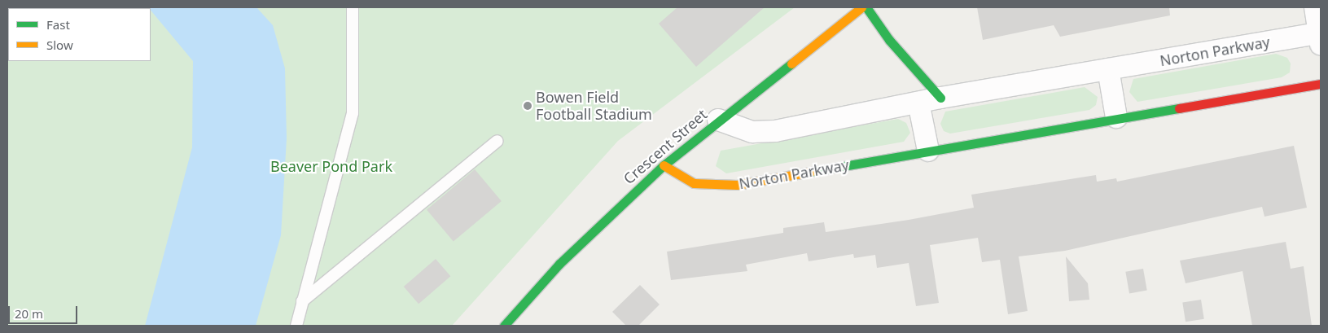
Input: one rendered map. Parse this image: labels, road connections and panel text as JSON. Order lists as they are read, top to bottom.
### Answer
{
  "streets": {
    "street": ["Norton Parkway", "Crescent Street"]
  },
  "crossings": [
    ["Norton Parkway", "Crescent Street"]
  ],
  "parks": ["Beaver Pond Park"],
  "places": ["Bowen Field Football Stadium"],
  "legend": ["Fast", "Slow"],
  "scale_bar": "20 m"
}
